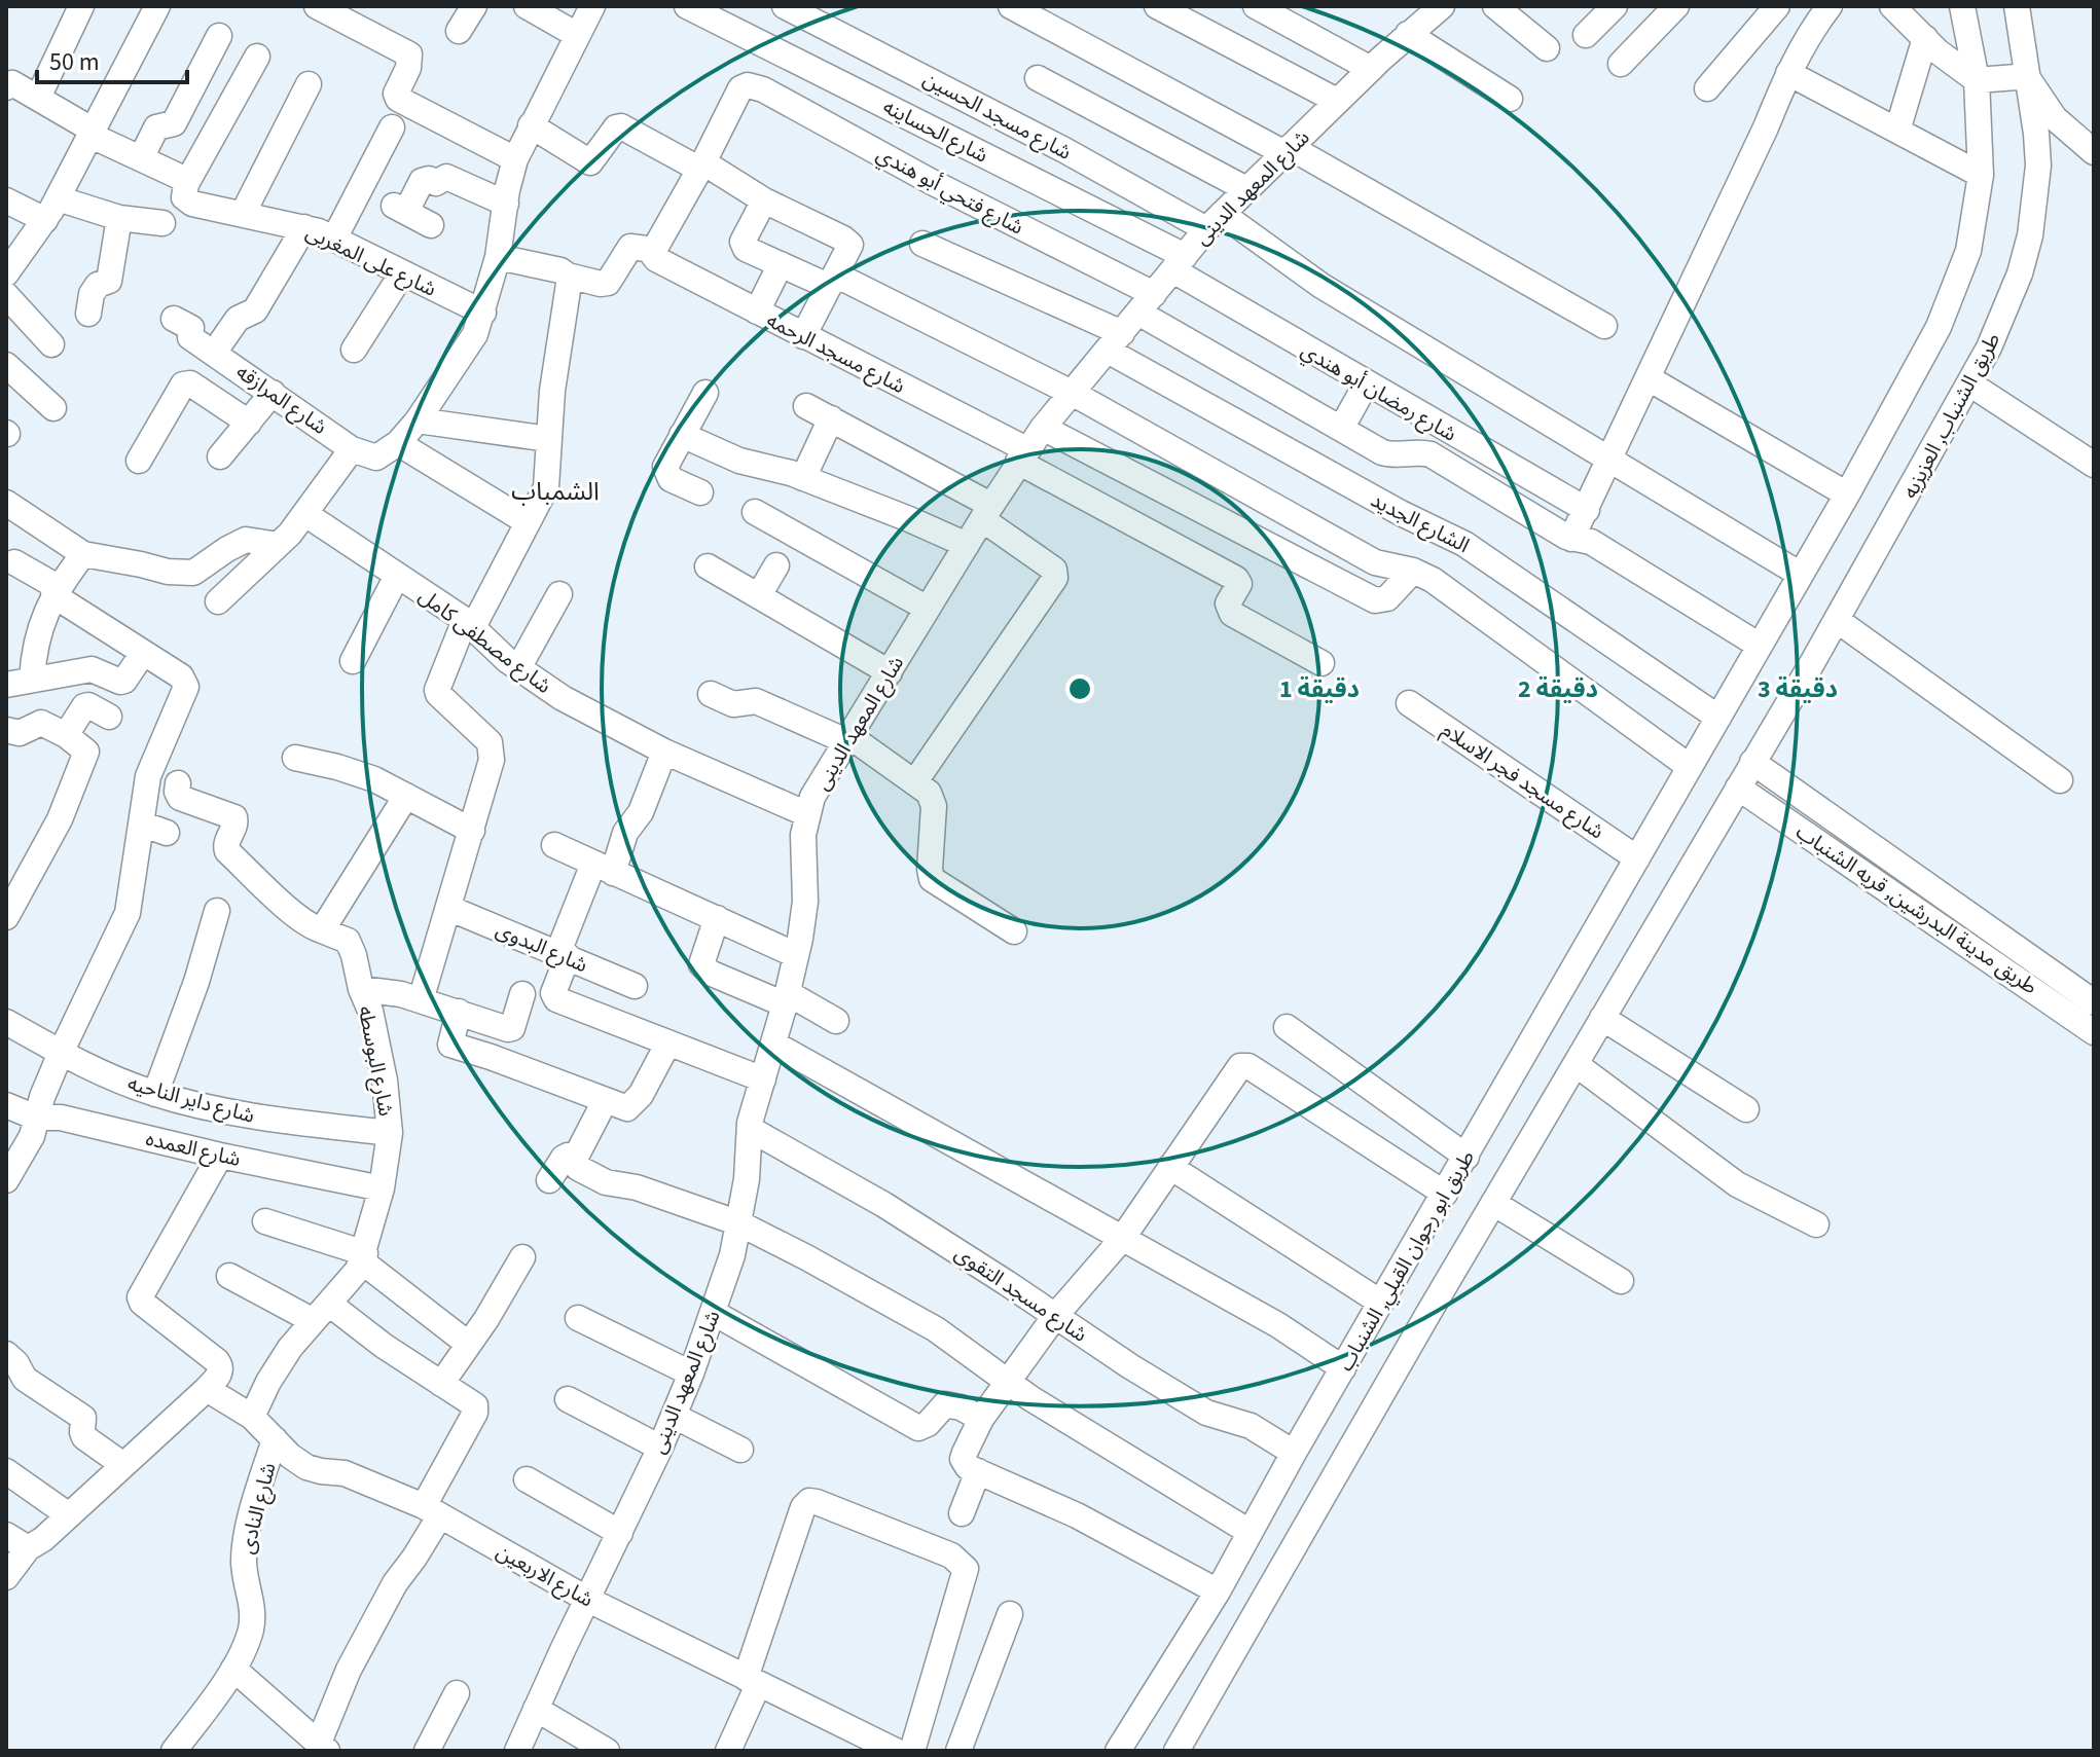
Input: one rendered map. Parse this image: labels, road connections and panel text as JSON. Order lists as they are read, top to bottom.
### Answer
{
  "streets": {
    "street": [
      "شارع مسجد الحسين",
      "شارع الحساينه",
      "شارع المعهد الدينى",
      "شارع فتحي أبو هندي",
      "شارع على المغربى",
      "شارع مسجد الرحمه",
      "شارع رمضان أبو هندي",
      "شارع المرازقه",
      "طريق الشنباب, العزيزيه",
      "الشارع الجديد",
      "شارع مصطفى كامل",
      "شارع مسجد فجر الاسلام",
      "طريق مدينة البدرشين, قريه الشنباب",
      "شارع البدوى",
      "شارع البوسطه",
      "شارع داير الناحيه",
      "شارع العمده",
      "طريق ابو رجوان القبلي, الشنباب",
      "شارع مسجد التقوى",
      "شارع النادى",
      "شارع الاربعين"
    ]
  },
  "crossings": [
    ["شارع مسجد الحسين", "شارع المعهد الدينى"],
    ["شارع مسجد الحسين", "طريق الشنباب, العزيزيه"],
    ["شارع الحساينه", "شارع المعهد الدينى"],
    ["شارع الحساينه", "شارع رمضان أبو هندي"],
    ["شارع المعهد الدينى", "شارع فتحي أبو هندي"],
    ["شارع المعهد الدينى", "شارع مسجد الرحمه"],
    ["شارع المعهد الدينى", "شارع رمضان أبو هندي"],
    ["شارع المعهد الدينى", "الشارع الجديد"],
    ["شارع المعهد الدينى", "شارع مصطفى كامل"],
    ["شارع المعهد الدينى", "شارع مسجد التقوى"],
    ["شارع المعهد الدينى", "شارع الاربعين"],
    ["شارع فتحي أبو هندي", "طريق الشنباب, العزيزيه"],
    ["طريق الشنباب, العزيزيه", "الشارع الجديد"],
    ["طريق الشنباب, العزيزيه", "طريق مدينة البدرشين, قريه الشنباب"],
    ["طريق الشنباب, العزيزيه", "طريق ابو رجوان القبلي, الشنباب"],
    ["شارع مسجد فجر الاسلام", "طريق ابو رجوان القبلي, الشنباب"],
    ["شارع البوسطه", "شارع داير الناحيه"],
    ["شارع البوسطه", "شارع العمده"],
    ["شارع البوسطه", "شارع الاربعين"],
    ["طريق ابو رجوان القبلي, الشنباب", "شارع مسجد التقوى"],
    ["شارع النادى", "شارع الاربعين"]
  ],
  "districts": ["الشمباب"],
  "scale_bar": "50 m",
  "rings": ["1 دقيقة", "2 دقيقة", "3 دقيقة"]
}
